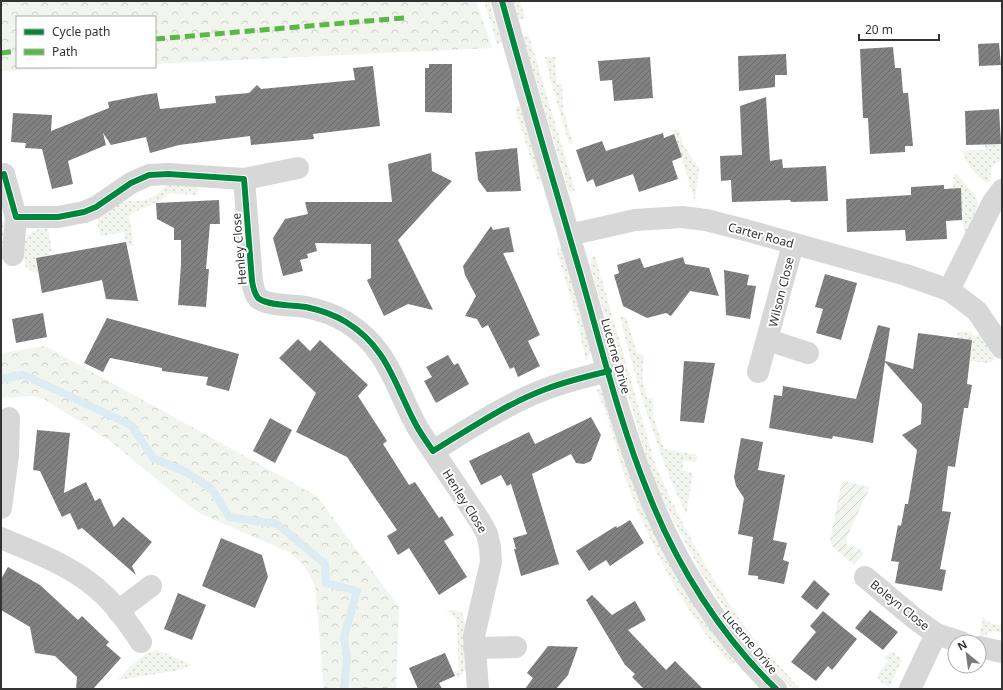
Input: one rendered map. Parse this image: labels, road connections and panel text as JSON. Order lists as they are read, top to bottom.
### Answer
{
  "streets": {
    "street": [
      "Carter Road",
      "Henley Close",
      "Wilson Close",
      "Lucerne Drive",
      "Boleyn Close"
    ]
  },
  "crossings": [
    ["Carter Road", "Wilson Close"],
    ["Carter Road", "Lucerne Drive"]
  ],
  "legend": ["Cycle path", "Path"],
  "scale_bar": "20 m",
  "north": "top left"
}
